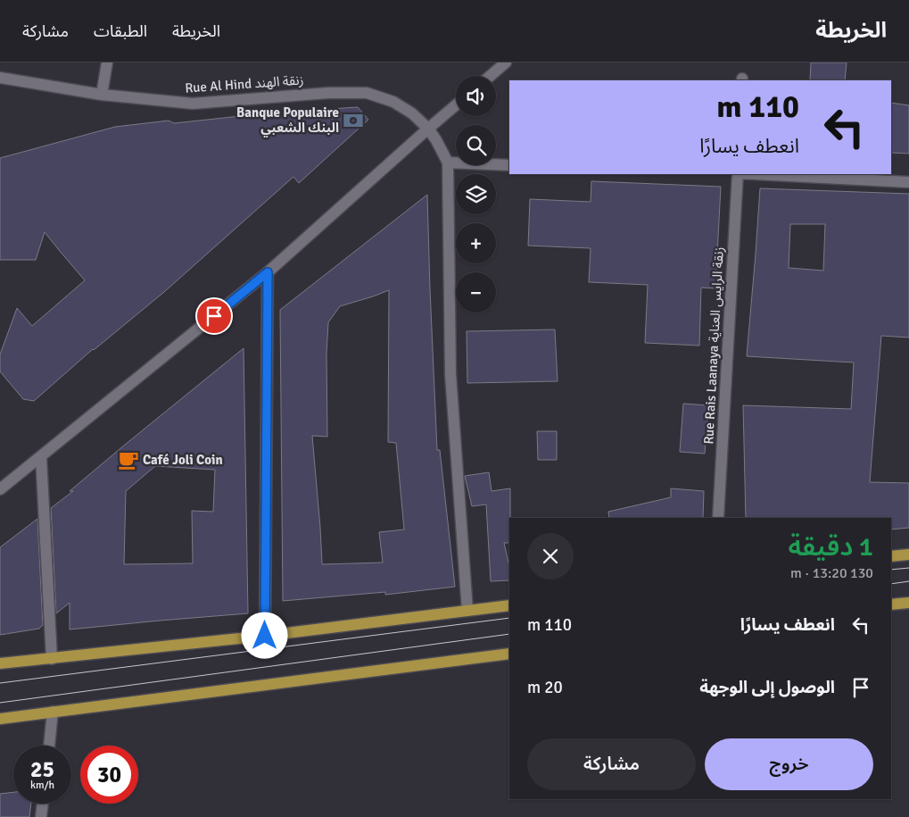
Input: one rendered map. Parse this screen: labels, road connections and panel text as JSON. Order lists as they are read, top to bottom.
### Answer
{
  "streets": {
    "street": ["Rue Al Hind زنقة الهند", "Rue Rais Laanaya زنقة الرايس العناية"]
  },
  "places": {
    "bank": ["Banque Populaire البنك الشعبي"],
    "cafe": ["Café Joli Coin"]
  },
  "page": {
    "header": "الخريطة",
    "nav": ["الخريطة", "الطبقات", "مشاركة"],
    "map_buttons": ["+", "−"],
    "turn": ["110 m", "انعطف يسارًا"],
    "heading": ["1 دقيقة", "130 m · 13:20"],
    "list": [
      {
        "name": "انعطف يسارًا",
        "value": "110 m"
      },
      {
        "name": "الوصول إلى الوجهة",
        "value": "20 m"
      }
    ],
    "buttons": ["خروج", "مشاركة"],
    "speed": "25 km/h",
    "limit": "30"
  }
}
